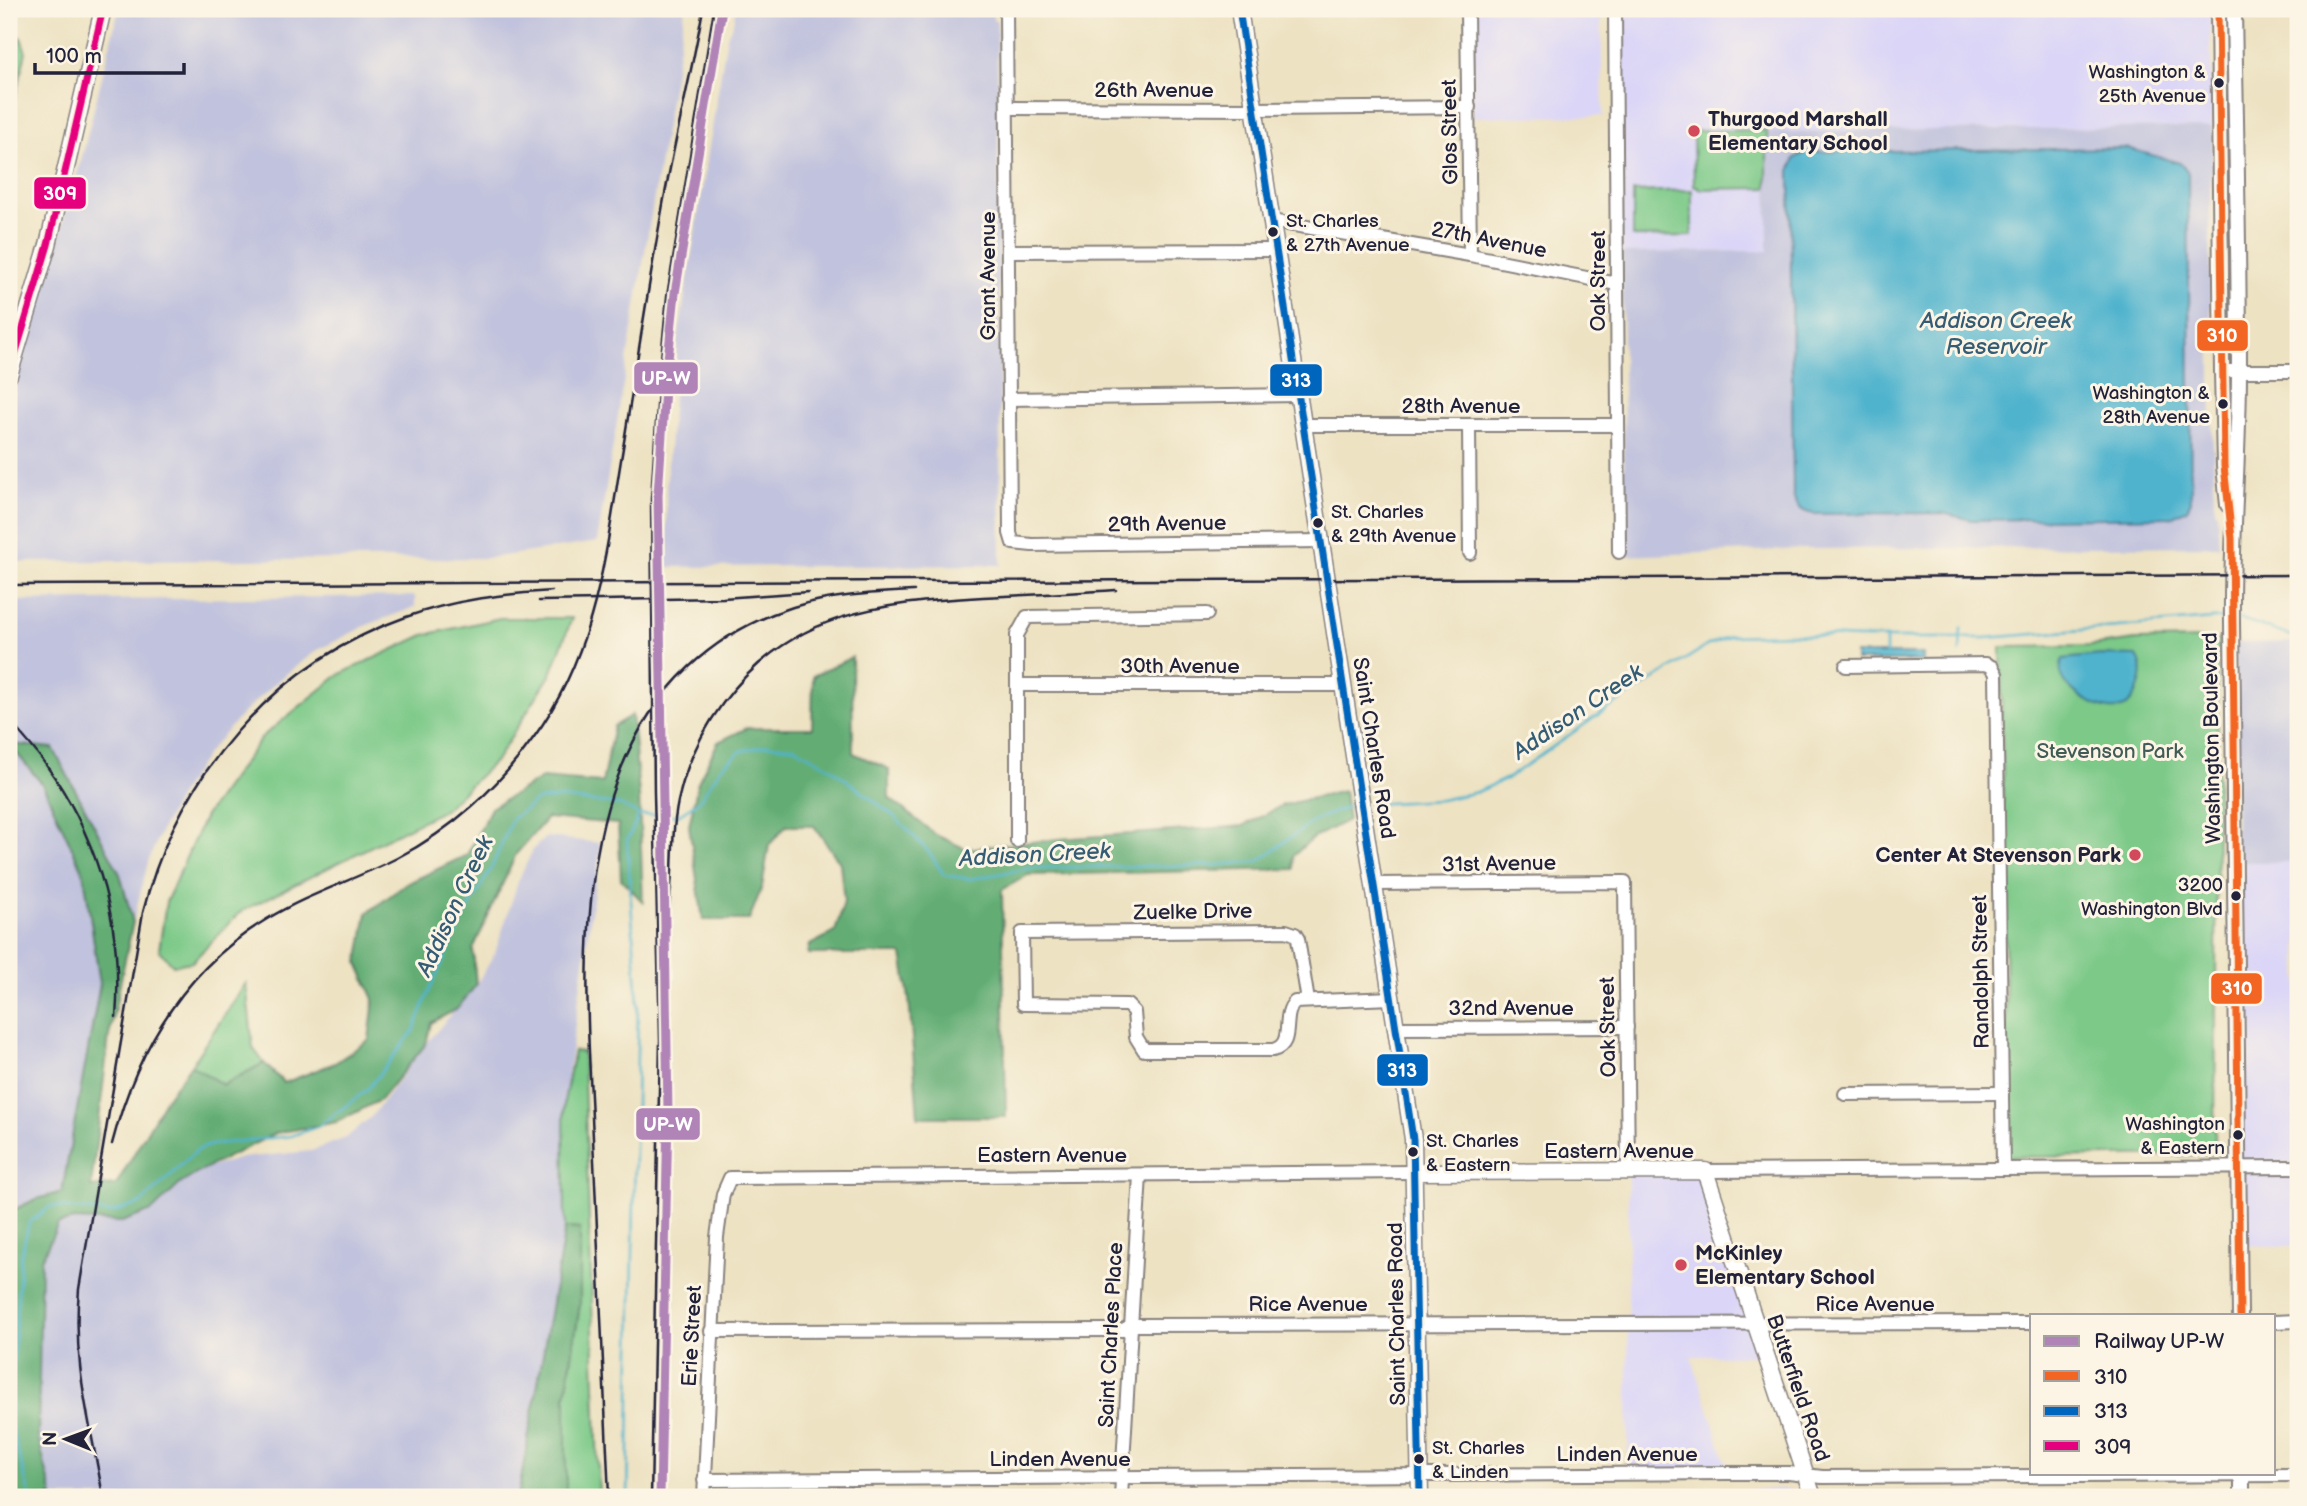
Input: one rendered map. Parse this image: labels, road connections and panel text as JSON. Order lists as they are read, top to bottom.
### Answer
{
  "streets": {
    "main road": ["Saint Charles Road", "Eastern Avenue", "Butterfield Road"],
    "street": [
      "26th Avenue",
      "Glos Street",
      "27th Avenue",
      "Grant Avenue",
      "Oak Street",
      "28th Avenue",
      "29th Avenue",
      "30th Avenue",
      "Washington Boulevard",
      "31st Avenue",
      "Zuelke Drive",
      "Randolph Street",
      "32nd Avenue",
      "Rice Avenue",
      "Saint Charles Place",
      "Erie Street",
      "Linden Avenue"
    ]
  },
  "crossings": [
    ["26th Avenue", "Glos Street"],
    ["26th Avenue", "Grant Avenue"],
    ["26th Avenue", "Saint Charles Road"],
    ["Glos Street", "27th Avenue"],
    ["27th Avenue", "Oak Street"],
    ["27th Avenue", "Saint Charles Road"],
    ["Grant Avenue", "29th Avenue"],
    ["Oak Street", "28th Avenue"],
    ["Oak Street", "31st Avenue"],
    ["Oak Street", "32nd Avenue"],
    ["Oak Street", "Eastern Avenue"],
    ["28th Avenue", "Saint Charles Road"],
    ["29th Avenue", "Saint Charles Road"],
    ["30th Avenue", "Saint Charles Road"],
    ["Washington Boulevard", "Eastern Avenue"],
    ["Saint Charles Road", "31st Avenue"],
    ["Saint Charles Road", "32nd Avenue"],
    ["Saint Charles Road", "Eastern Avenue"],
    ["Saint Charles Road", "Rice Avenue"],
    ["Saint Charles Road", "Linden Avenue"],
    ["Randolph Street", "Eastern Avenue"],
    ["Eastern Avenue", "Saint Charles Place"],
    ["Eastern Avenue", "Erie Street"],
    ["Eastern Avenue", "Butterfield Road"],
    ["Rice Avenue", "Saint Charles Place"],
    ["Rice Avenue", "Erie Street"],
    ["Rice Avenue", "Butterfield Road"],
    ["Saint Charles Place", "Linden Avenue"],
    ["Erie Street", "Linden Avenue"],
    ["Butterfield Road", "Linden Avenue"]
  ],
  "water": ["Addison Creek Reservoir", "Addison Creek"],
  "parks": ["Stevenson Park"],
  "places": [
    "Washington & 25th Avenue",
    "Thurgood Marshall Elementary School",
    "St. Charles & 27th Avenue",
    "Washington & 28th Avenue",
    "St. Charles & 29th Avenue",
    "Center At Stevenson Park",
    "3200 Washington Blvd",
    "Washington & Eastern",
    "St. Charles & Eastern",
    "McKinley Elementary School",
    "St. Charles & Linden"
  ],
  "lines": [
    "rail line UP-W",
    "transit line 310",
    "transit line 313",
    "transit line 309"
  ],
  "legend": [
    "Railway UP-W",
    "310",
    "313",
    "309"
  ],
  "scale_bar": "100 m",
  "north": "left"
}
